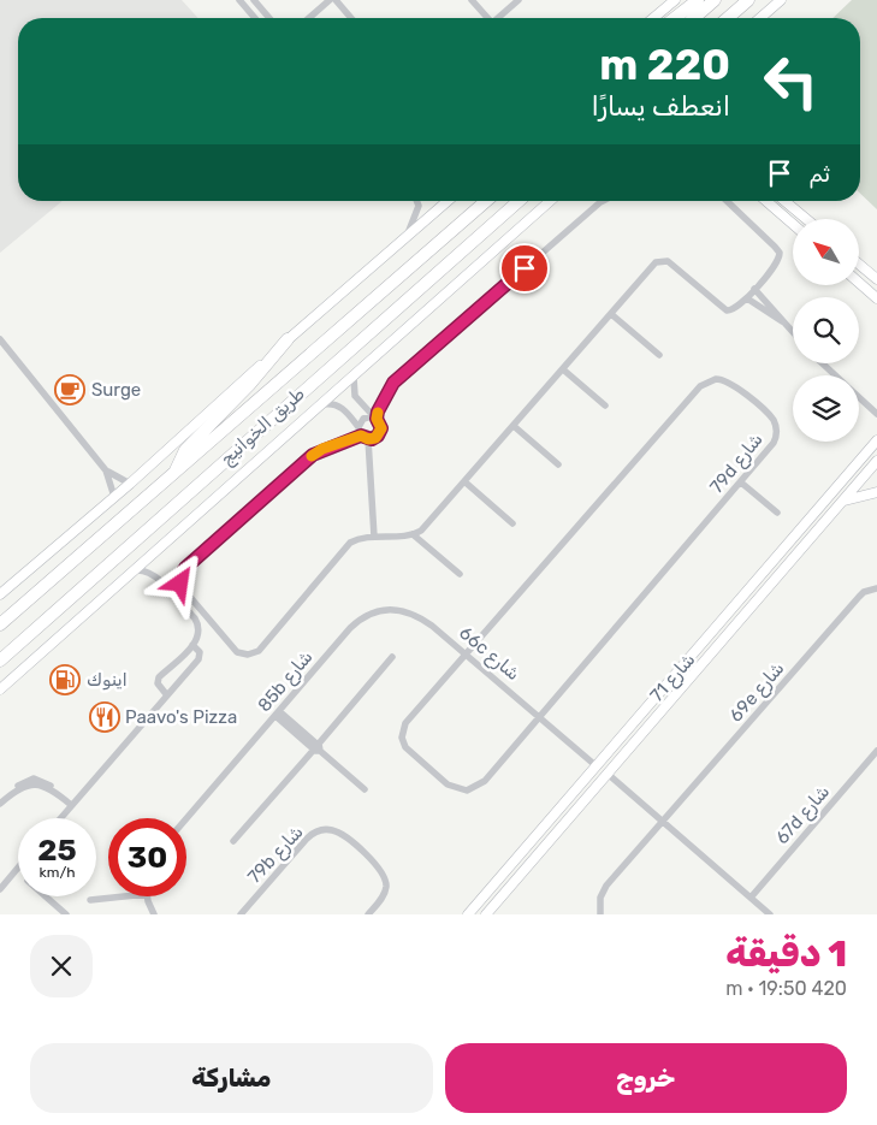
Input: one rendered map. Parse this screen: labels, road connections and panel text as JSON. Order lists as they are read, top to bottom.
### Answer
{
  "streets": {
    "highway": ["طريق الخوانيج"],
    "street": [
      "79d شارع",
      "66c شارع",
      "شارع 71",
      "85b شارع",
      "69e شارع",
      "67d شارع",
      "79b شارع"
    ]
  },
  "crossings": [
    ["79d شارع", "66c شارع"],
    ["66c شارع", "شارع 71"],
    ["66c شارع", "85b شارع"]
  ],
  "places": {
    "cafe": ["Surge"],
    "fuel station": ["اينوك"],
    "restaurant": ["Paavo's Pizza"]
  },
  "north": "top left",
  "page": {
    "turn": ["220 m", "انعطف يسارًا"],
    "then": "ثم",
    "speed": "25 km/h",
    "limit": "30",
    "heading": ["1 دقيقة", "420 m · 19:50"],
    "buttons": ["خروج", "مشاركة"]
  }
}
